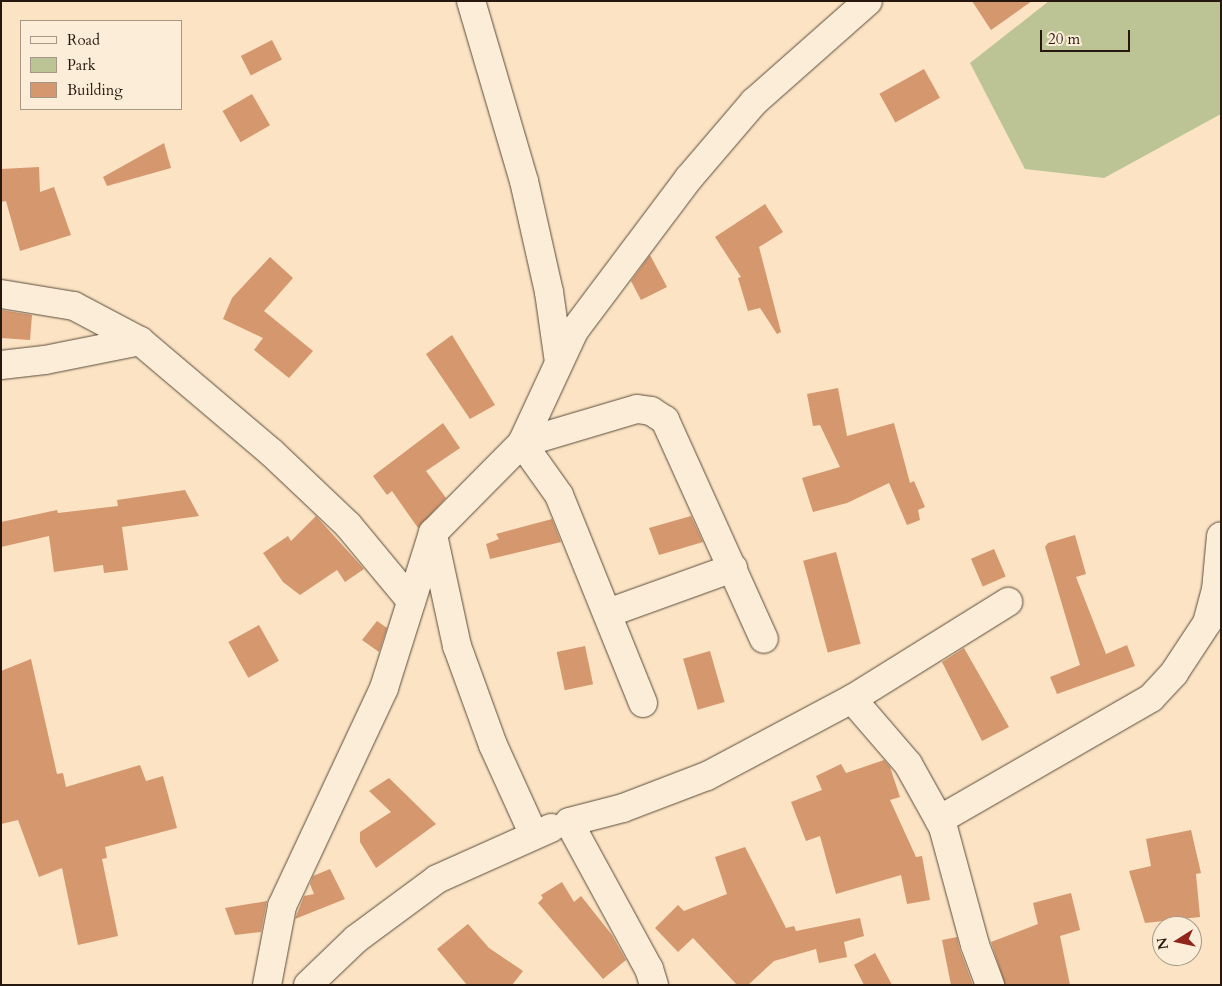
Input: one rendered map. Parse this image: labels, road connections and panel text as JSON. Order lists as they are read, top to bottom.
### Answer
{
  "legend": ["Road", "Park", "Building"],
  "scale_bar": "20 m",
  "north": "left"
}
